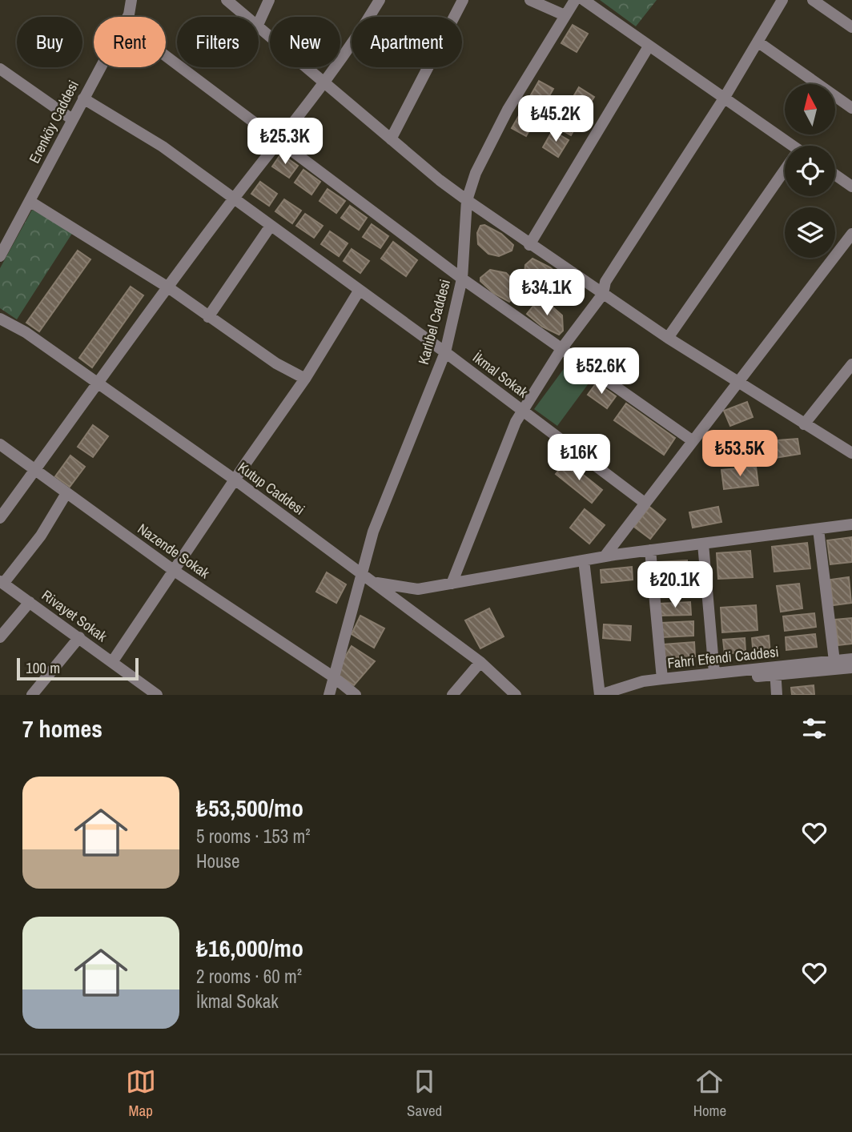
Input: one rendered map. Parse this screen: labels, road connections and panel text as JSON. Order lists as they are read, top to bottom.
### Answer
{
  "streets": {
    "street": [
      "Erenköy Caddesi",
      "Karlıbel Caddesi",
      "İkmal Sokak",
      "Kutup Caddesi",
      "Nazende Sokak",
      "Rivayet Sokak",
      "Fahri Efendi Caddesi"
    ]
  },
  "crossings": [
    ["Erenköy Caddesi", "İkmal Sokak"],
    ["Karlıbel Caddesi", "İkmal Sokak"],
    ["Karlıbel Caddesi", "Kutup Caddesi"],
    ["Karlıbel Caddesi", "Nazende Sokak"]
  ],
  "scale_bar": "100 m",
  "north": "top",
  "page": {
    "chip": [
      "Buy",
      "Rent",
      "Filters",
      "New",
      "Apartment"
    ],
    "price": [
      "₺45.2K",
      "₺25.3K",
      "₺34.1K",
      "₺52.6K",
      "₺53.5K",
      "₺16K",
      "₺20.1K"
    ],
    "scale": "100 m",
    "heading": "7 homes",
    "list": [
      {
        "name": "₺53,500/mo",
        "note": "5 rooms · 153 m² · House"
      },
      {
        "name": "₺16,000/mo",
        "note": "2 rooms · 60 m² · İkmal Sokak"
      }
    ],
    "tabs": ["Map", "Saved", "Home"]
  }
}
